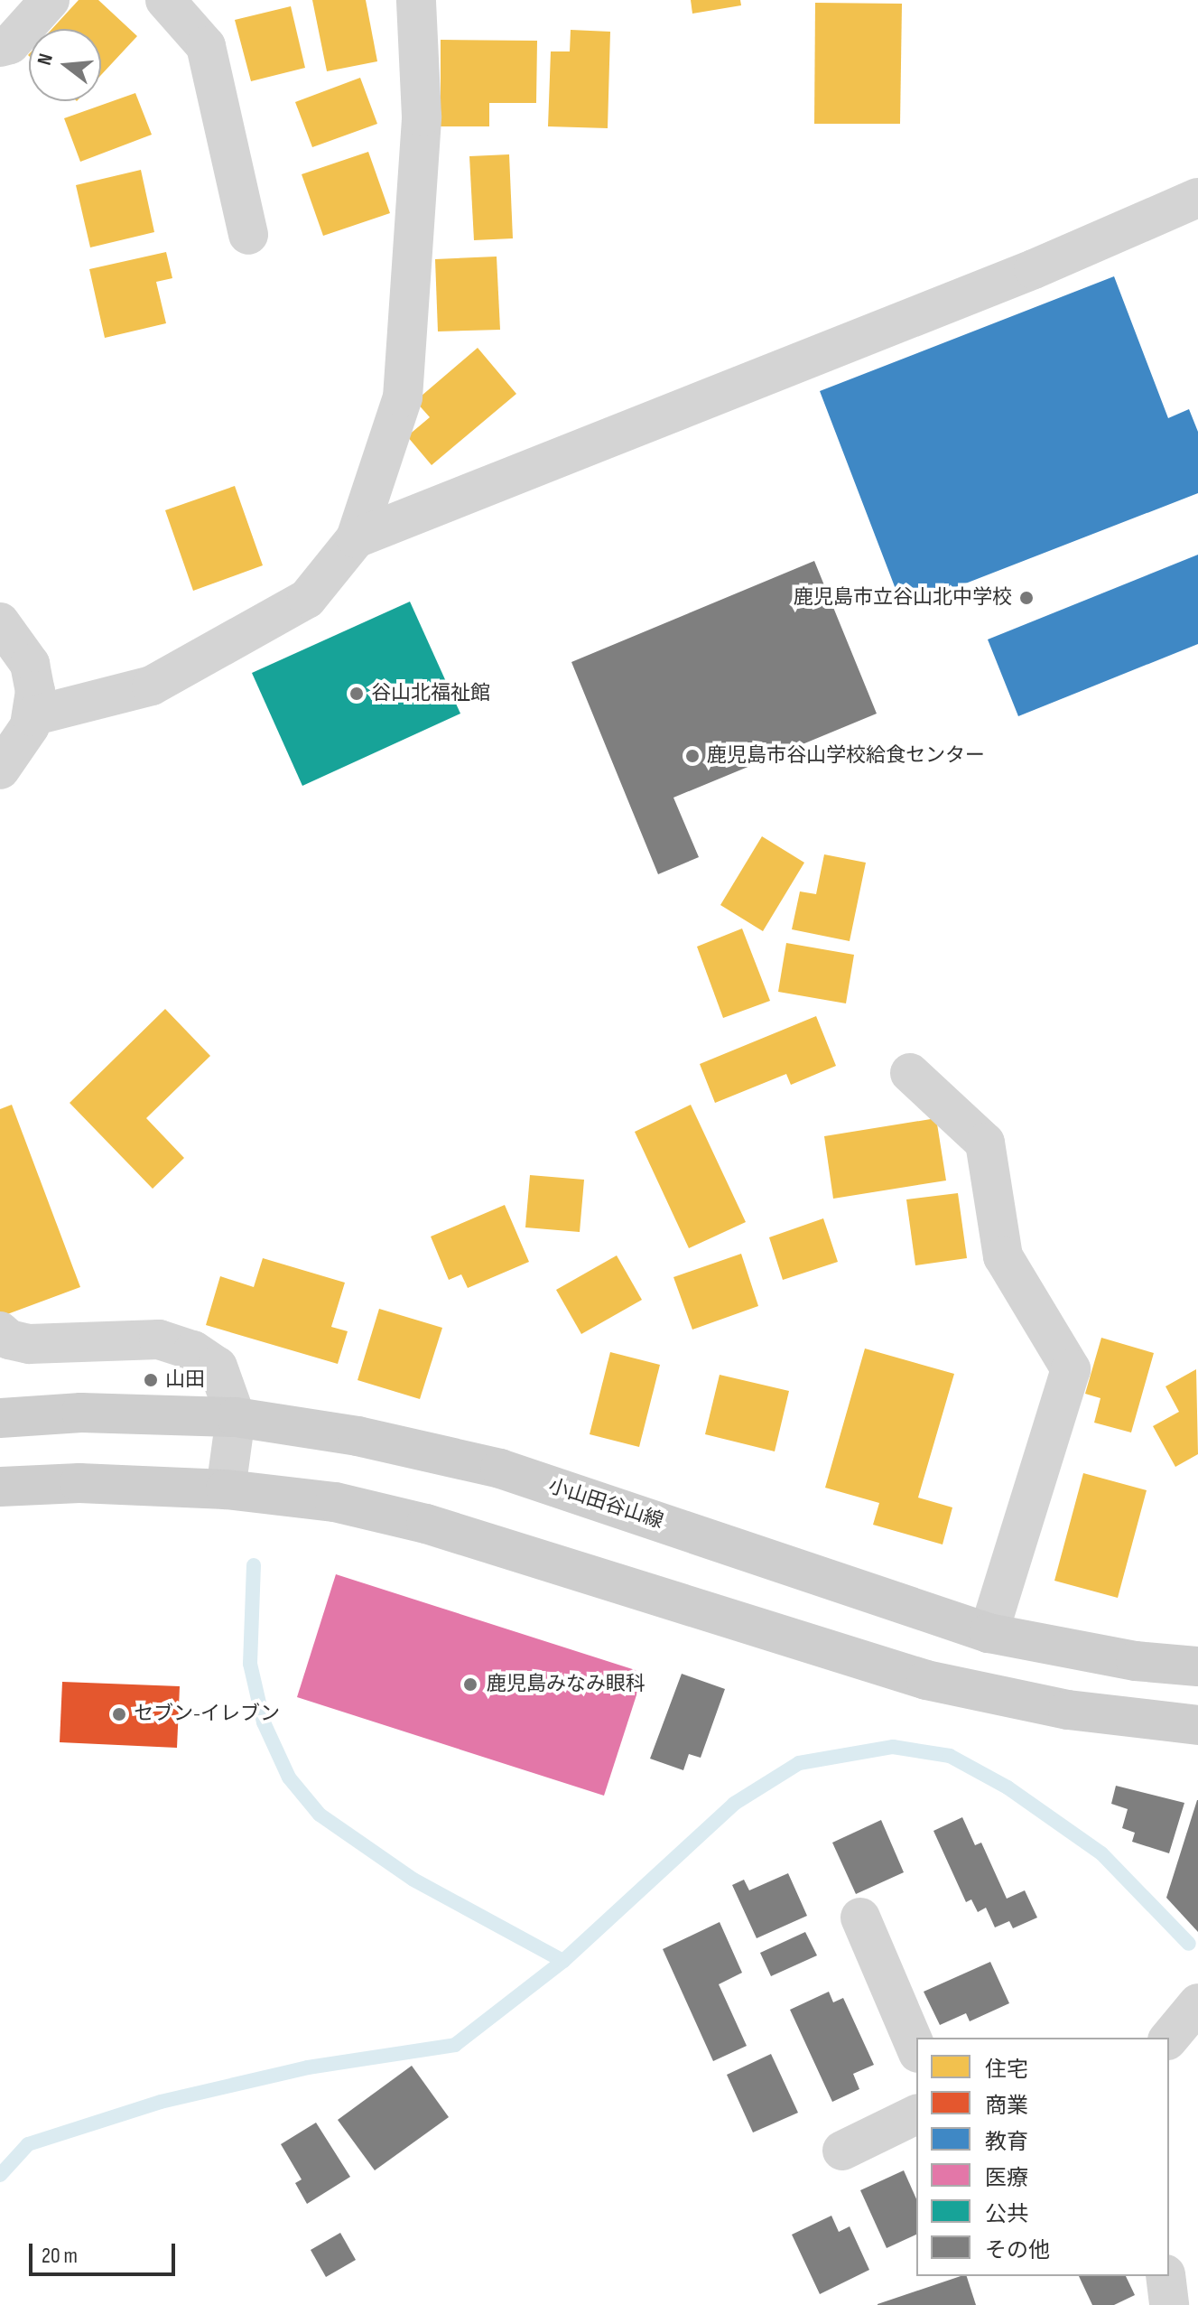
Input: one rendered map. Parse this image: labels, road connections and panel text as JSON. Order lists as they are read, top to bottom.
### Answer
{
  "streets": {
    "main road": ["小山田谷山線"]
  },
  "places": [
    "鹿児島市立谷山北中学校",
    "谷山北福祉館",
    "鹿児島市谷山学校給食センター",
    "山田",
    "鹿児島みなみ眼科",
    "セブン-イレブン"
  ],
  "legend": [
    "住宅",
    "商業",
    "教育",
    "医療",
    "公共",
    "その他"
  ],
  "scale_bar": "20 m",
  "north": "left"
}
